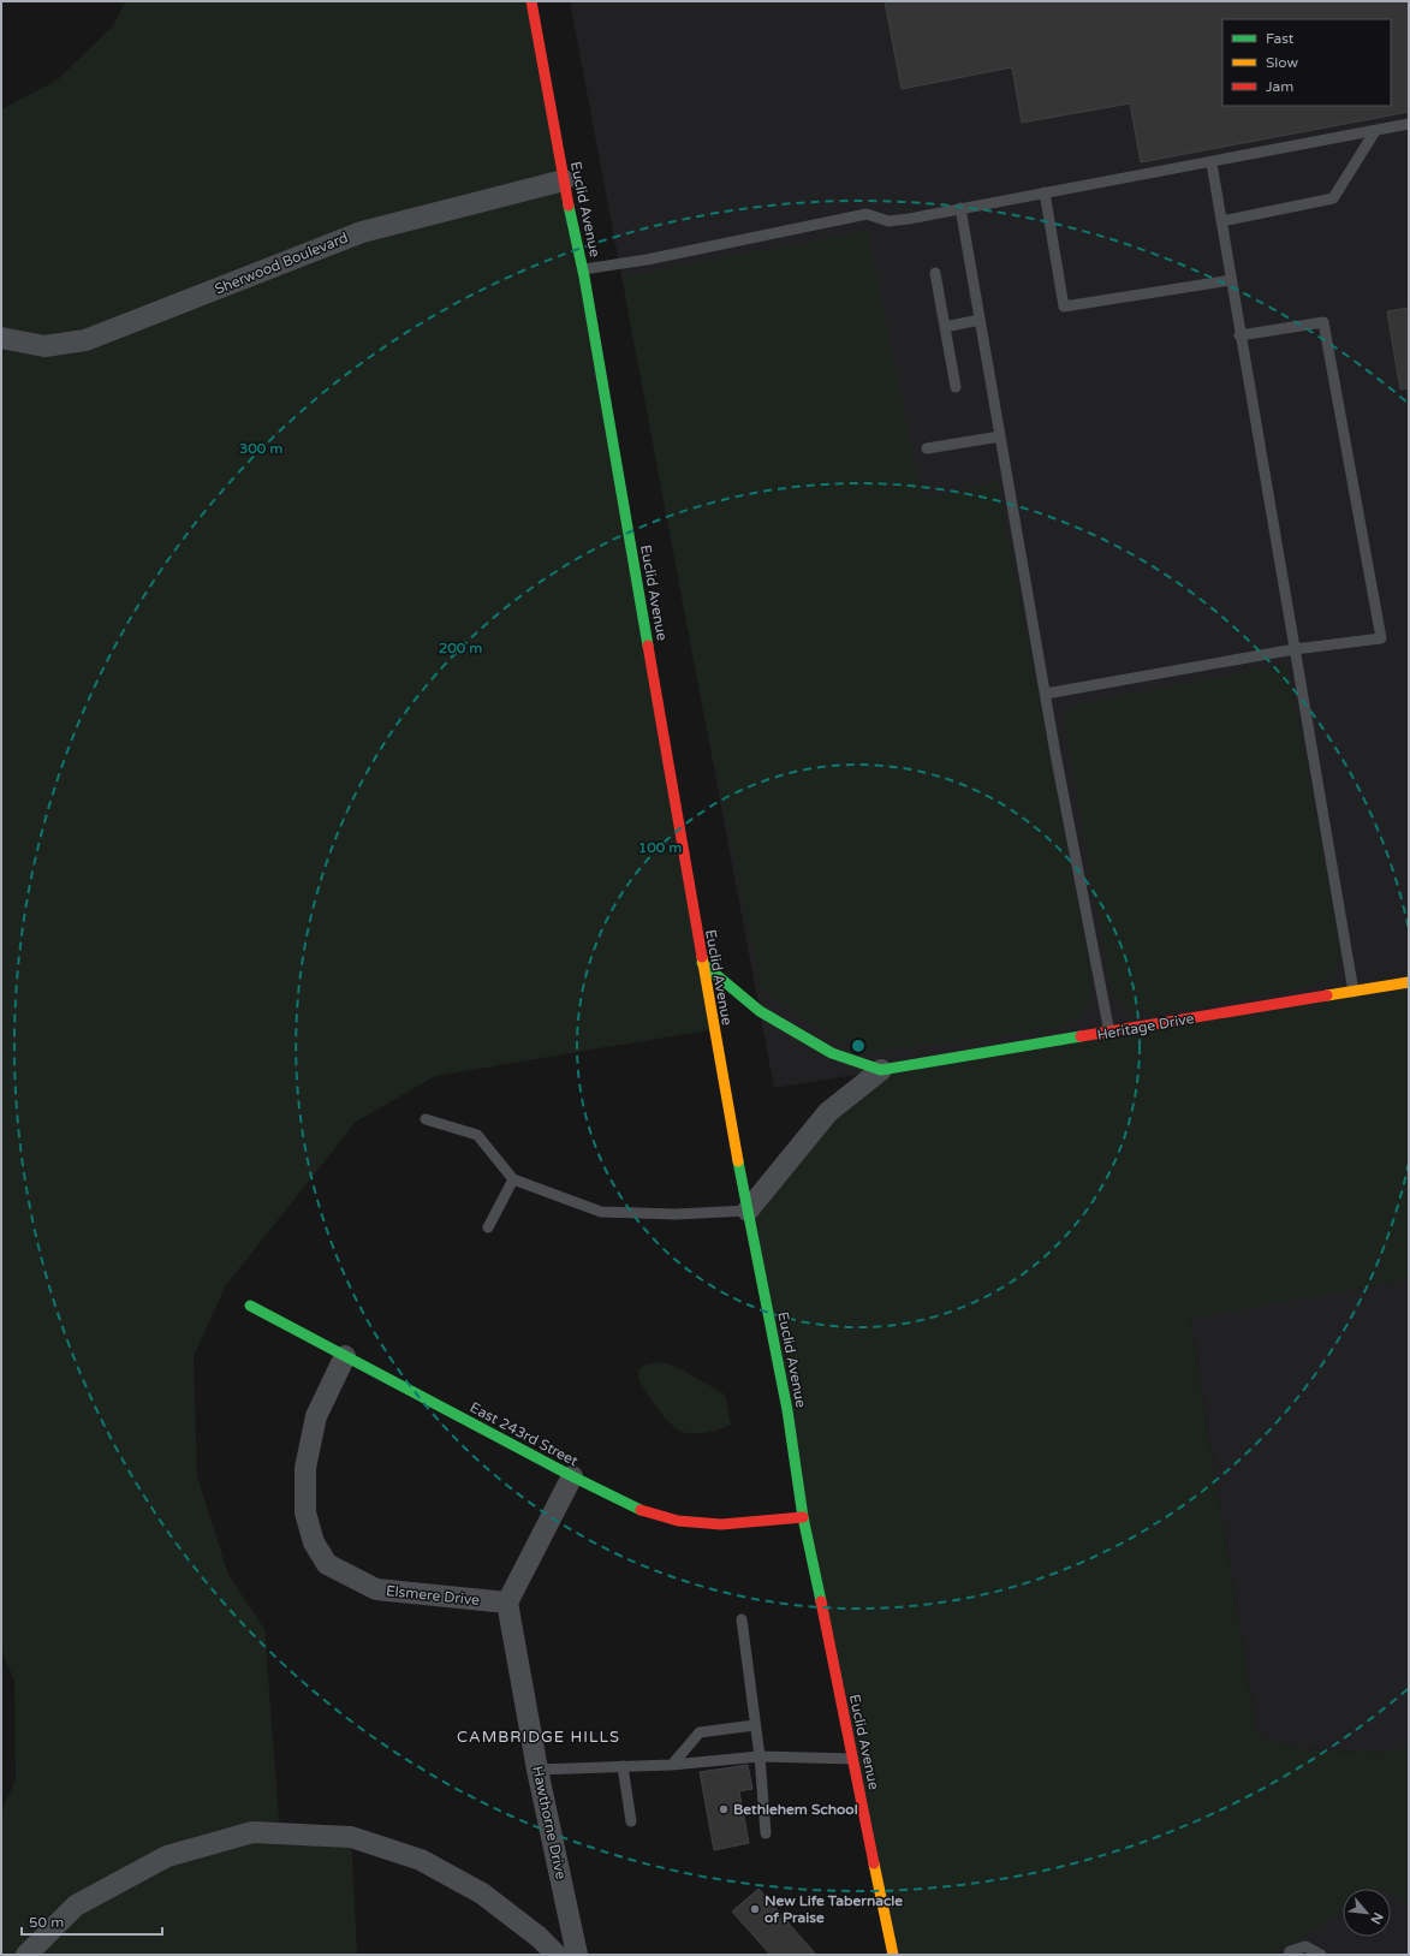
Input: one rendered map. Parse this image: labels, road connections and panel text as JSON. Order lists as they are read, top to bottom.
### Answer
{
  "streets": {
    "main road": ["Euclid Avenue", "Heritage Drive", "East 243rd Street"],
    "street": ["Sherwood Boulevard", "Elsmere Drive", "Hawthorne Drive"]
  },
  "crossings": [
    ["Euclid Avenue", "Sherwood Boulevard"],
    ["Euclid Avenue", "Heritage Drive"],
    ["Euclid Avenue", "East 243rd Street"],
    ["East 243rd Street", "Elsmere Drive"],
    ["Elsmere Drive", "Hawthorne Drive"]
  ],
  "districts": ["CAMBRIDGE HILLS"],
  "places": ["Bethlehem School", "New Life Tabernacle of Praise"],
  "legend": ["Fast", "Slow", "Jam"],
  "scale_bar": "50 m",
  "north": "bottom right",
  "rings": ["300 m", "200 m", "100 m"]
}
